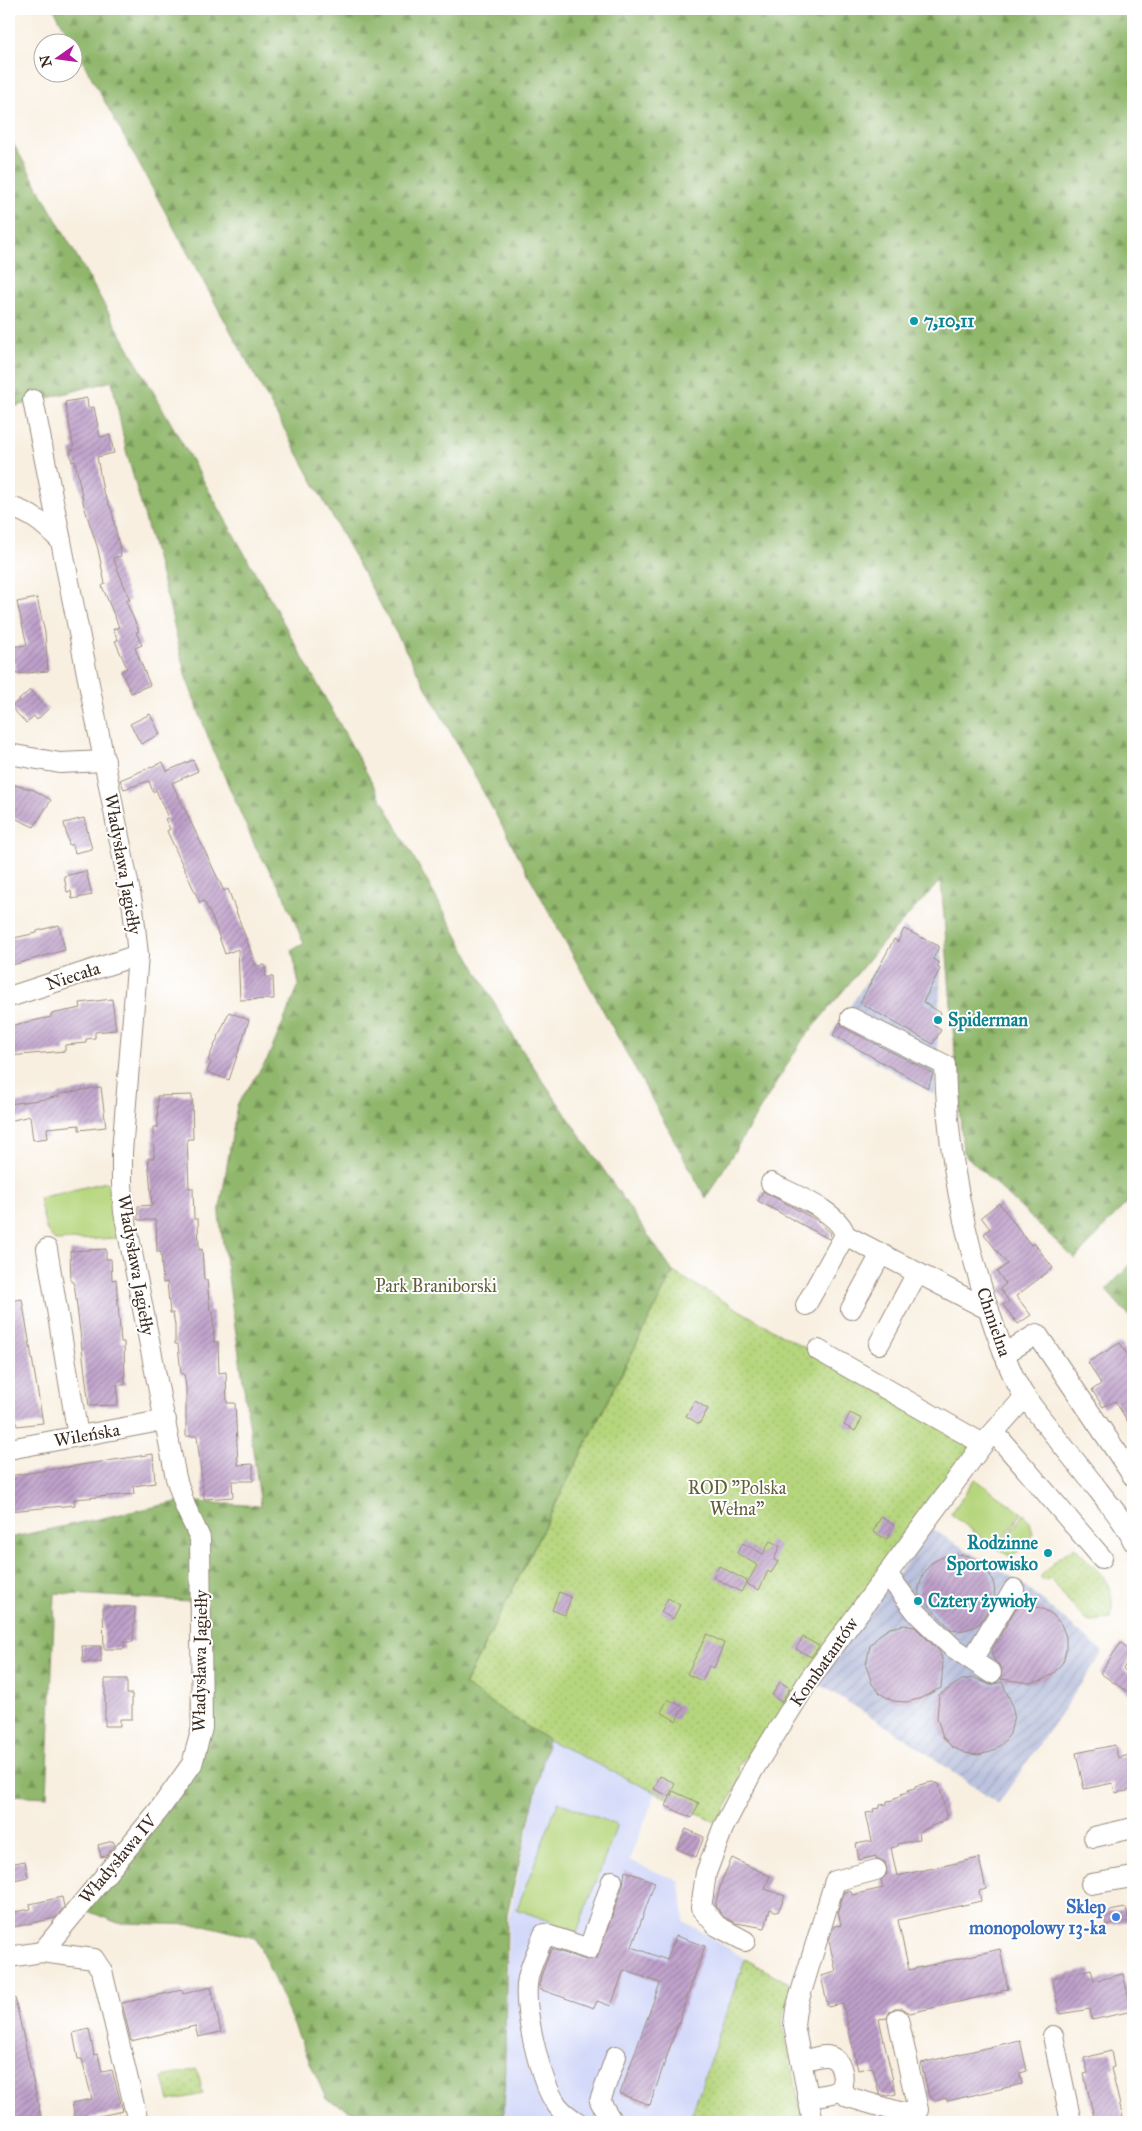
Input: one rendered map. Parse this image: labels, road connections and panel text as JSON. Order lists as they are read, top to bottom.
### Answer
{
  "streets": {
    "street": [
      "Władysława Jagiełły",
      "Niecała",
      "Chmielna",
      "Wileńska",
      "Kombatantów",
      "Władysława IV"
    ]
  },
  "crossings": [
    ["Władysława Jagiełły", "Niecała"],
    ["Władysława Jagiełły", "Wileńska"],
    ["Władysława Jagiełły", "Władysława IV"],
    ["Chmielna", "Kombatantów"]
  ],
  "parks": ["Park Braniborski", "ROD \"Polska Wełna\""],
  "places": [
    "7,10,11",
    "Spiderman",
    "Rodzinne Sportowisko",
    "Cztery żywioły",
    "Sklep monopolowy 13-ka"
  ],
  "north": "left"
}
